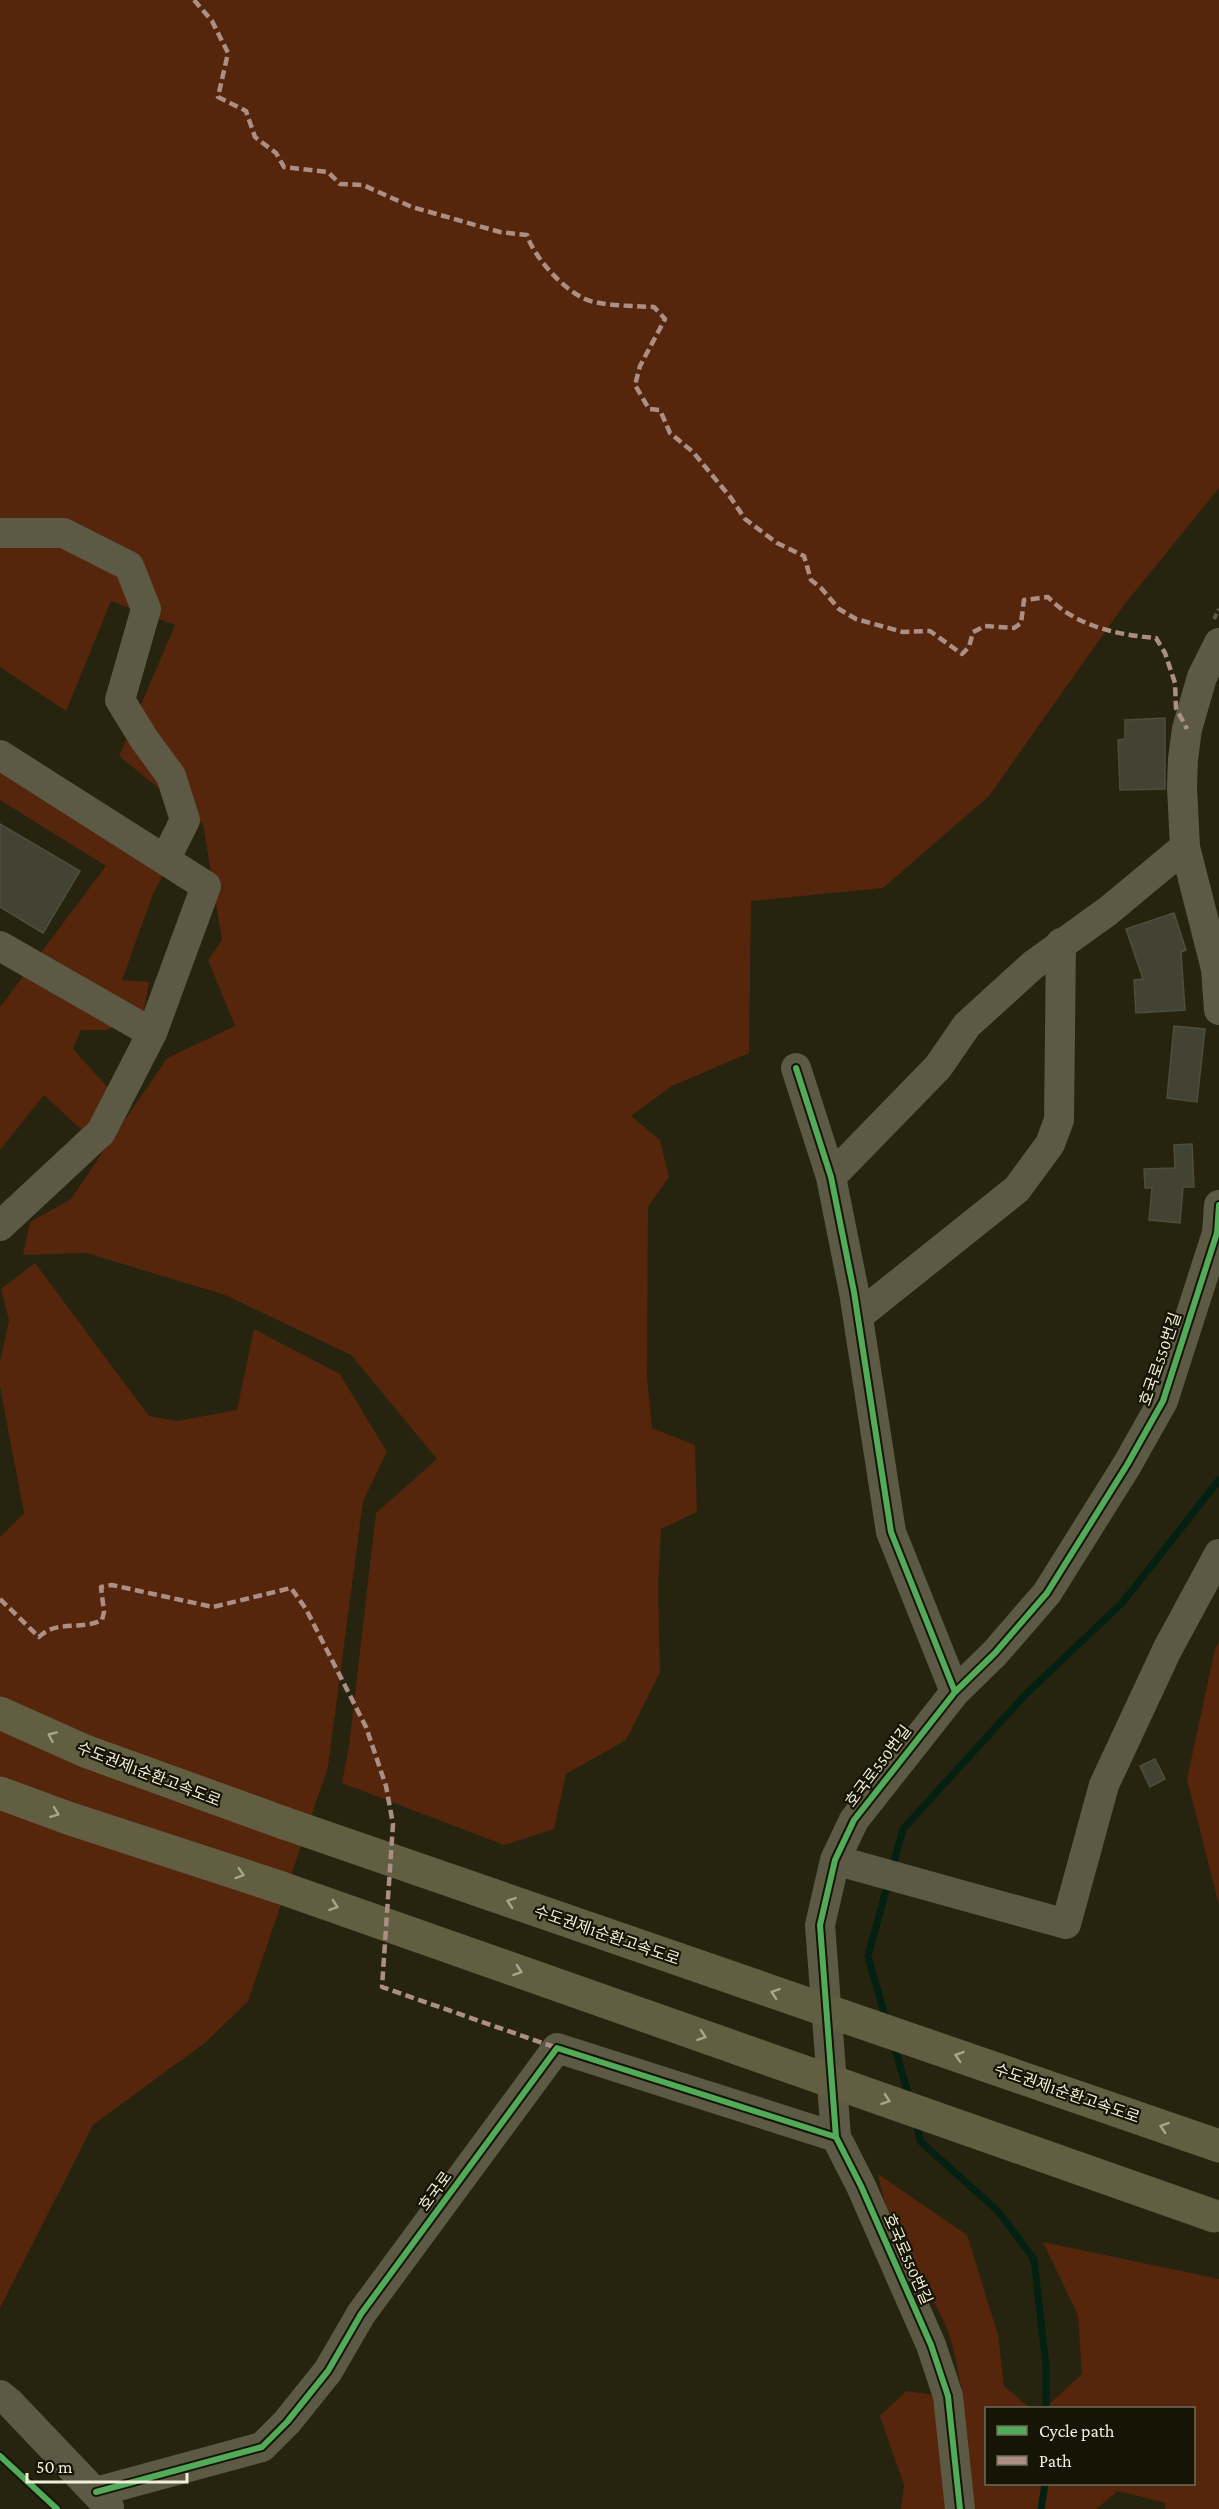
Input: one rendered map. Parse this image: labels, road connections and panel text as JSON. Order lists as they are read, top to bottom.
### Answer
{
  "streets": {
    "highway": ["수도권제1순환고속도로"],
    "street": ["호국로550번길", "호국로"]
  },
  "crossings": [
    ["호국로550번길", "호국로"]
  ],
  "legend": ["Cycle path", "Path"],
  "scale_bar": "50 m"
}
